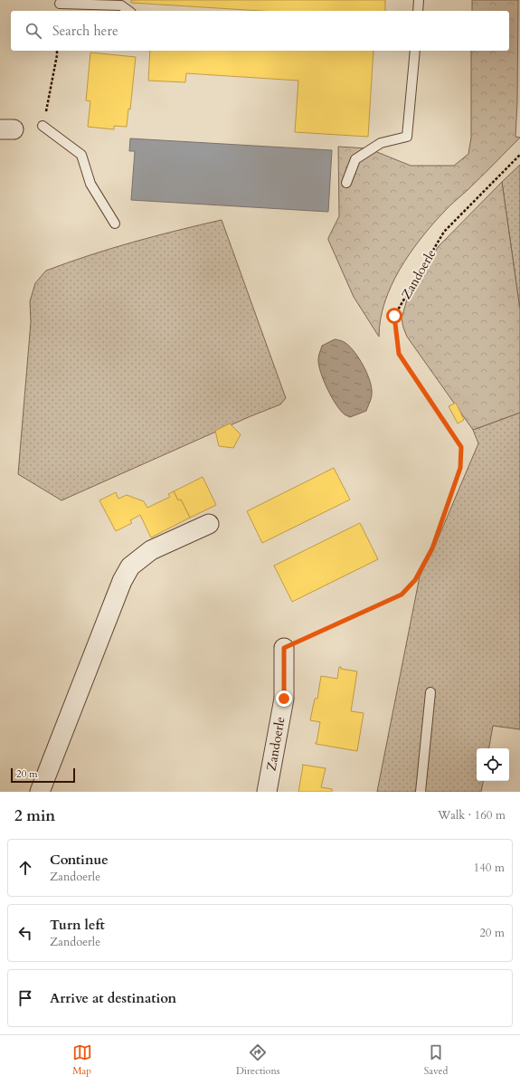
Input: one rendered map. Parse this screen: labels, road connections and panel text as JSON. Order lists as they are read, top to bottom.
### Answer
{
  "streets": {
    "street": ["Zandoerle"]
  },
  "scale_bar": "20 m",
  "page": {
    "search": "Search here",
    "scale": "20 m",
    "heading": ["2 min", "Walk · 160 m"],
    "list": [
      ["Continue", "Zandoerle", "140 m"],
      ["Turn left", "Zandoerle", "20 m"],
      "Arrive at destination"
    ],
    "nav": ["Map", "Directions", "Saved"]
  }
}
